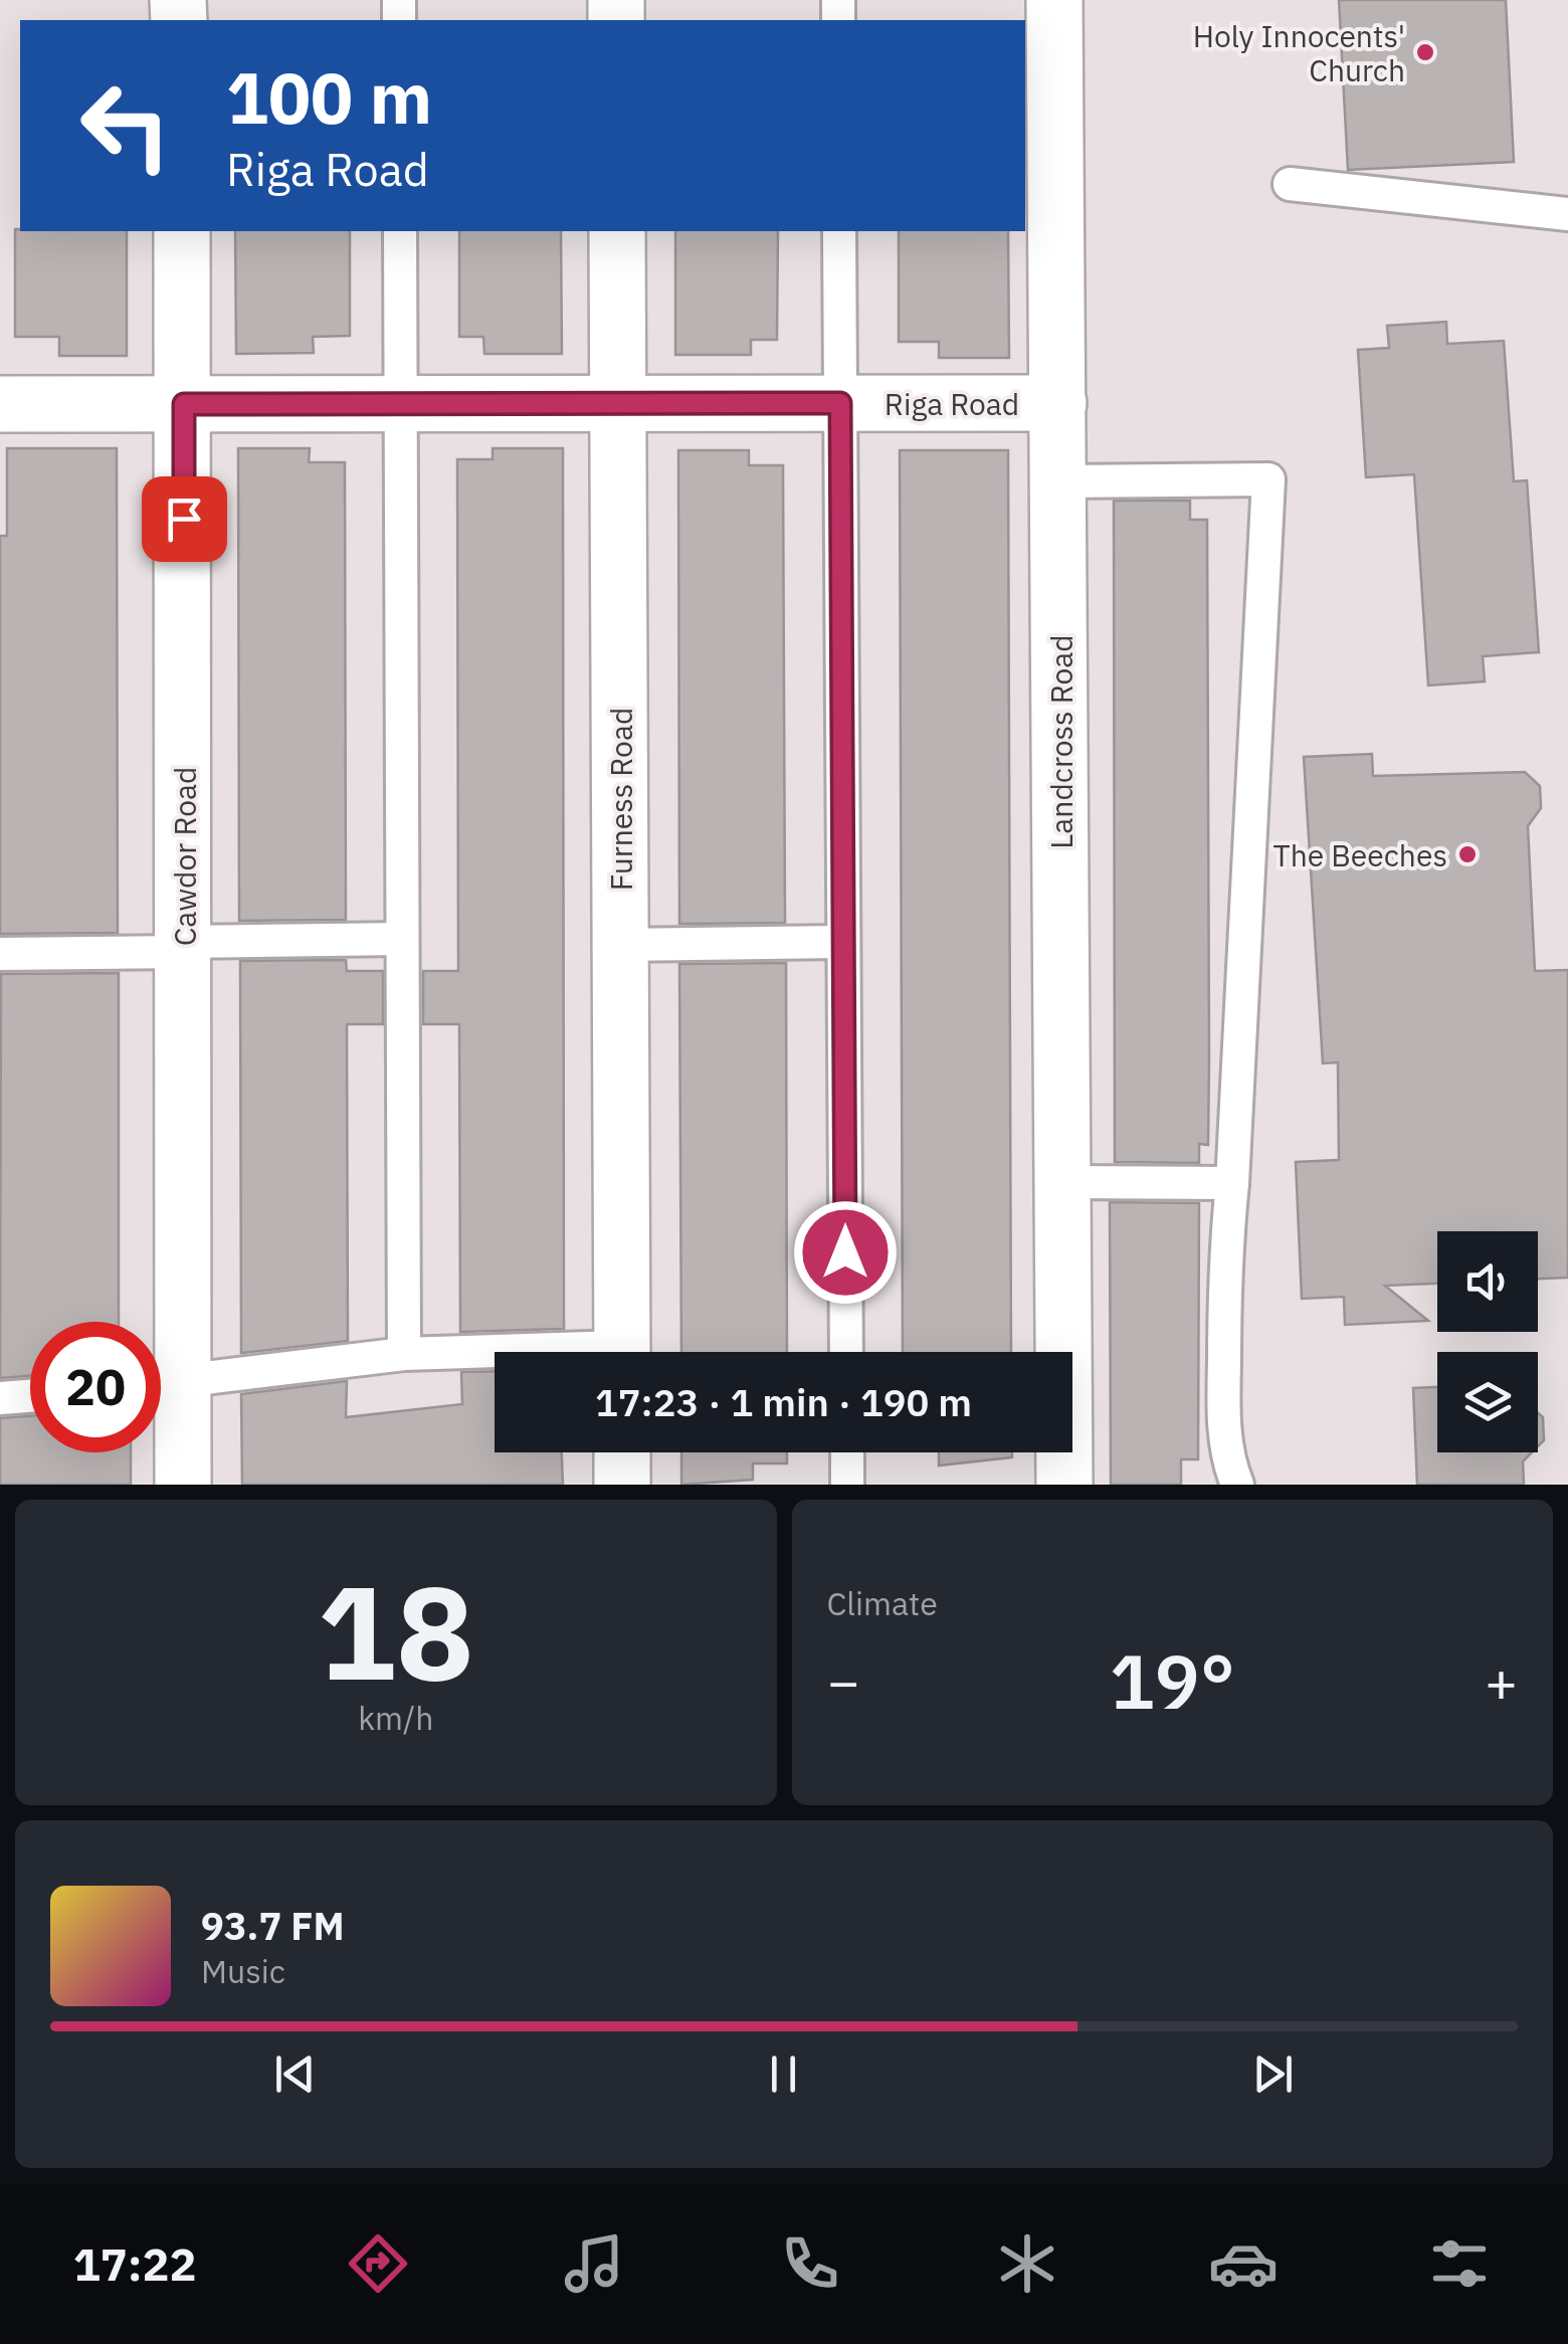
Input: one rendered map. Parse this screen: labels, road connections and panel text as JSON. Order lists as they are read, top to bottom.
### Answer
{
  "streets": {
    "street": [
      "Riga Road",
      "Landcross Road",
      "Furness Road",
      "Cawdor Road"
    ]
  },
  "crossings": [
    ["Riga Road", "Landcross Road"],
    ["Riga Road", "Furness Road"],
    ["Riga Road", "Cawdor Road"]
  ],
  "places": ["Holy Innocents' Church", "The Beeches"],
  "page": {
    "turn": ["100 m", "Riga Road"],
    "limit": "20",
    "trip": "17:23 · 1 min · 190 m",
    "tile": [
      ["18", "km/h"],
      "Climate"
    ],
    "heat": ["−", "19°", "+"],
    "song": ["93.7 FM", "Music"],
    "tabs": "17:22"
  }
}
